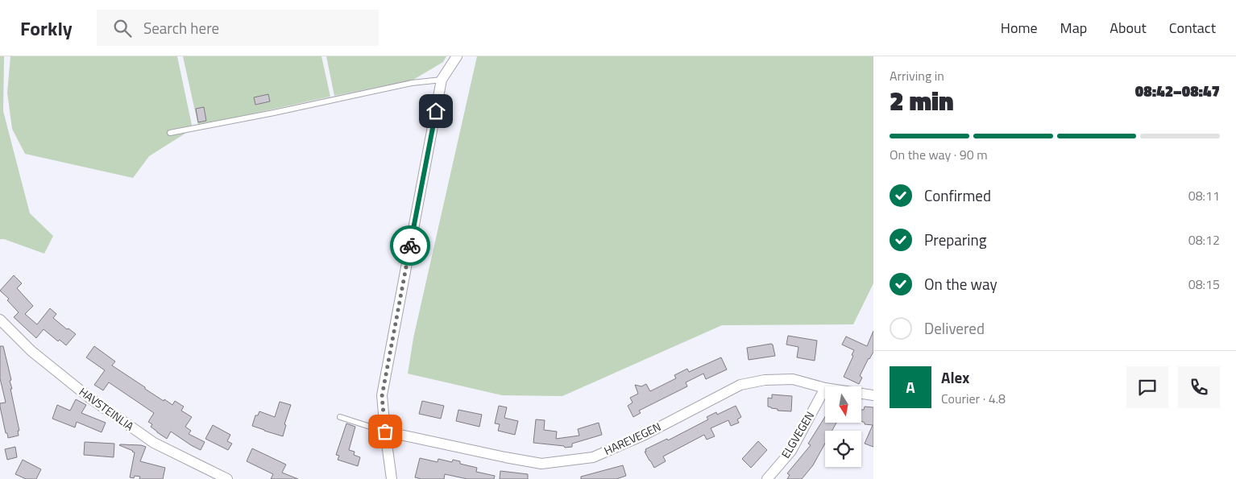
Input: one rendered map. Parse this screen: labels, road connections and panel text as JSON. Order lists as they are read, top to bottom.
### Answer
{
  "streets": {
    "street": ["HAVSTEINLIA", "ELGVEGEN", "HAREVEGEN"]
  },
  "crossings": [
    ["ELGVEGEN", "HAREVEGEN"]
  ],
  "north": "bottom",
  "page": {
    "header": "Forkly",
    "search": "Search here",
    "nav": [
      "Home",
      "Map",
      "About",
      "Contact"
    ],
    "heading": ["2 min", "Arriving in", "08:42–08:47"],
    "panel": ["Alex", "Courier · 4.8"],
    "bar": "On the way · 90 m",
    "list": [
      ["Confirmed", "08:11"],
      ["Preparing", "08:12"],
      ["On the way", "08:15"],
      "Delivered"
    ],
    "round": "A"
  }
}
